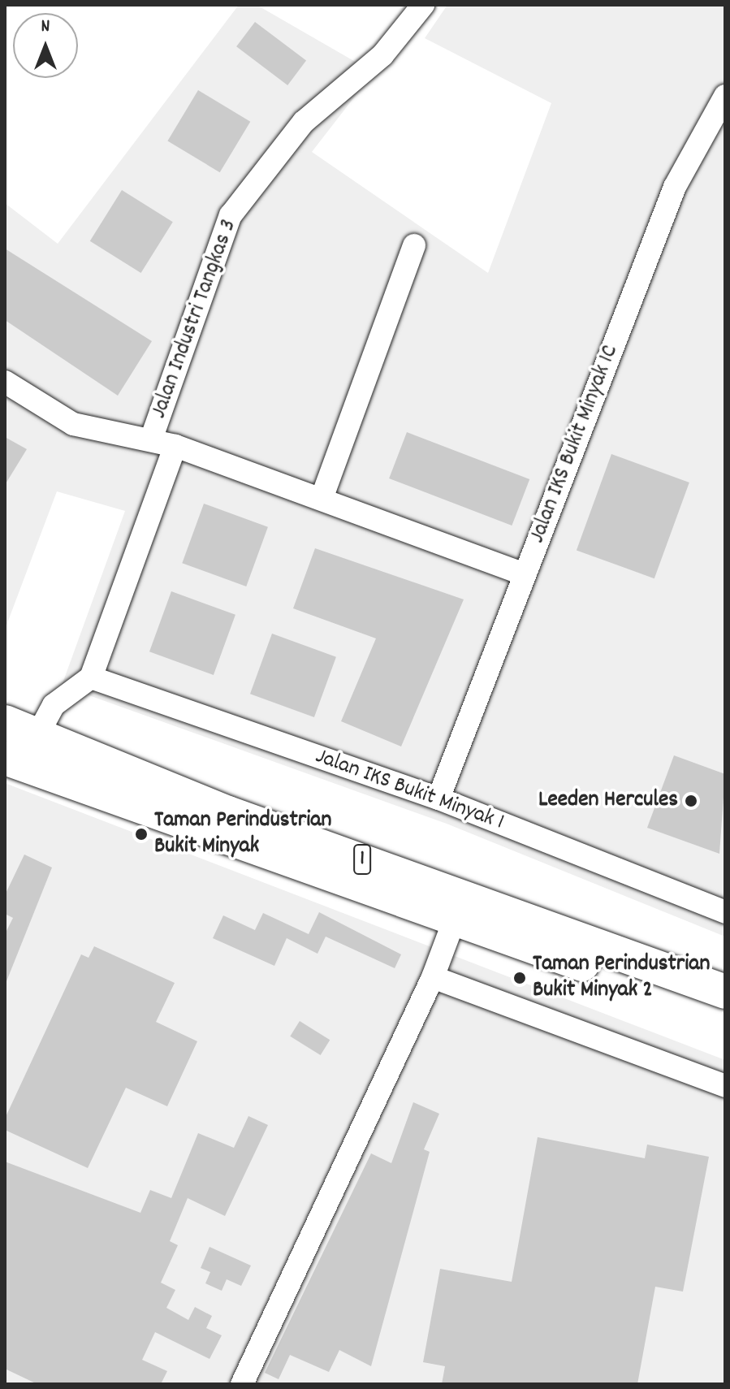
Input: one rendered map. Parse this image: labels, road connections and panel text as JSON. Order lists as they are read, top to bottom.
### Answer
{
  "streets": {
    "highway": ["1"],
    "street": ["Jalan Industri Tangkas 3", "Jalan IKS Bukit Minyak 1C", "Jalan IKS Bukit Minyak 1"]
  },
  "crossings": [
    ["Jalan IKS Bukit Minyak 1C", "Jalan IKS Bukit Minyak 1"]
  ],
  "places": ["Leeden Hercules", "Taman Perindustrian Bukit Minyak", "Taman Perindustrian Bukit Minyak 2"],
  "north": "top"
}
